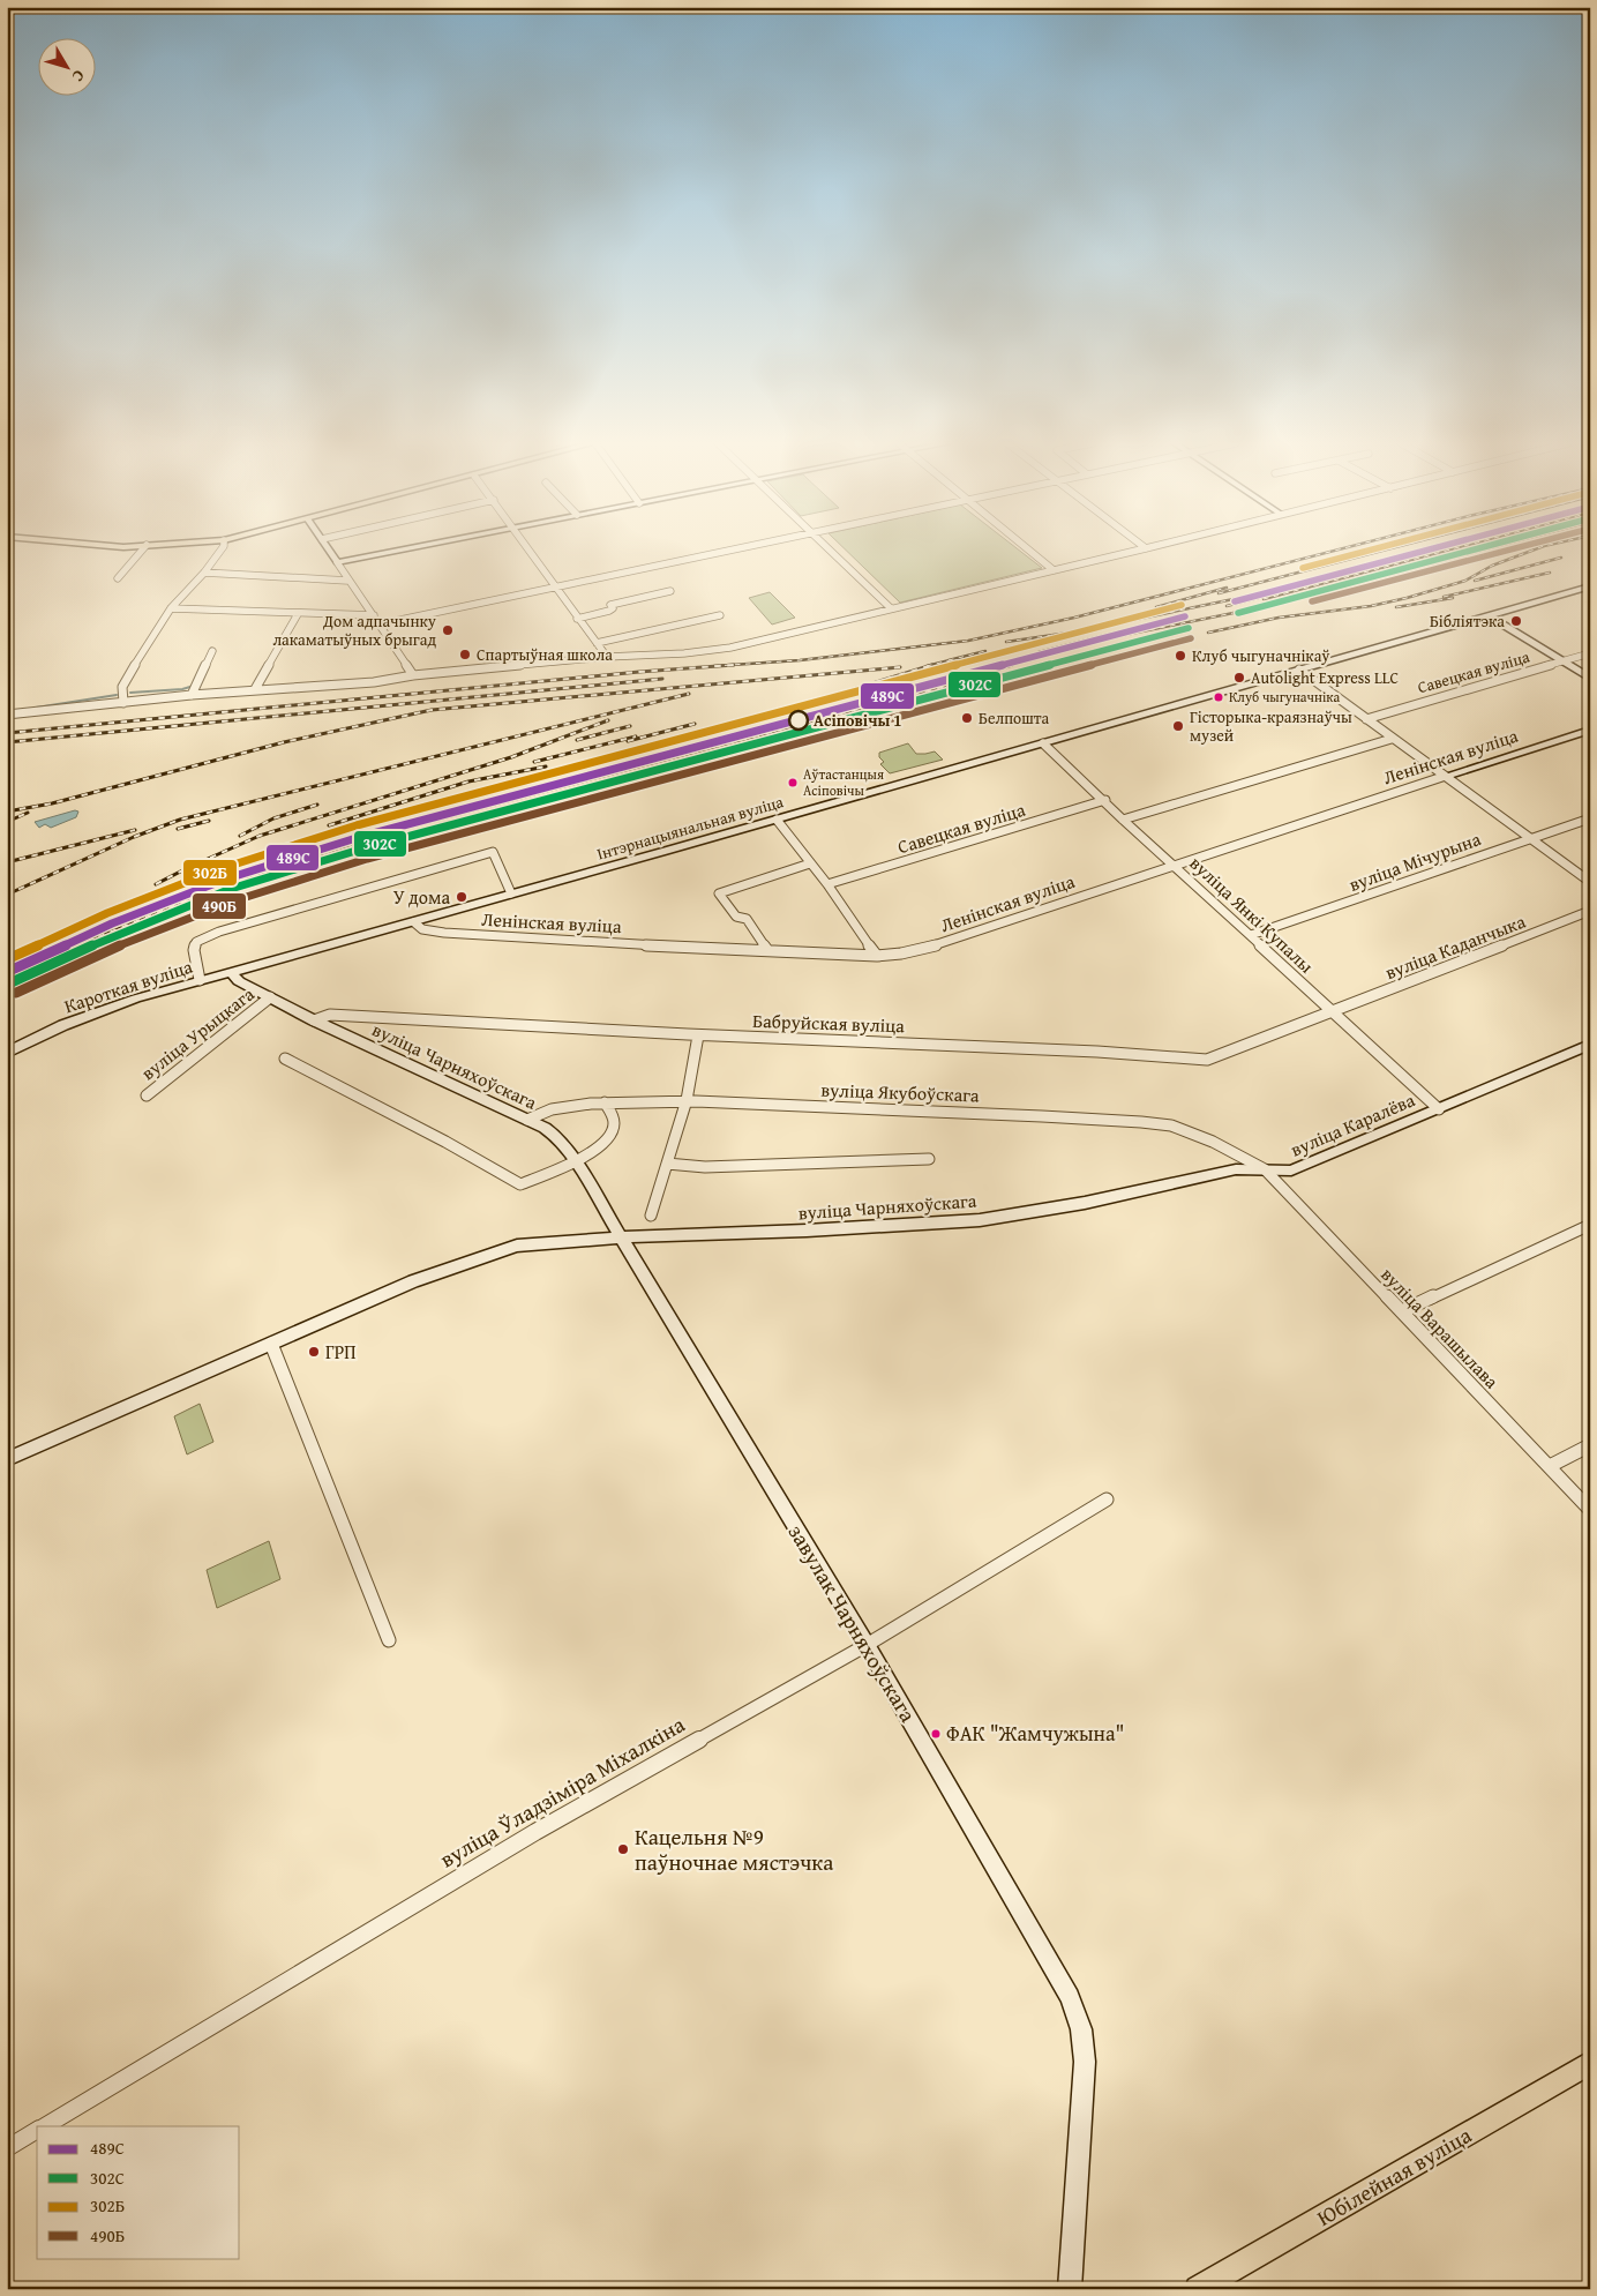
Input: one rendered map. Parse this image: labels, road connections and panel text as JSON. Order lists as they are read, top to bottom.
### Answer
{
  "streets": {
    "main road": ["Юбілейная вуліца"],
    "street": [
      "Савецкая вуліца",
      "Ленінская вуліца",
      "Інтэрнацыянальная вуліца",
      "вуліца Мічурына",
      "вуліца Янкі Купалы",
      "вуліца Каданчыка",
      "Кароткая вуліца",
      "Бабруйская вуліца",
      "вуліца Урыцкага",
      "вуліца Чарняхоўскага",
      "вуліца Якубоўскага",
      "вуліца Каралёва",
      "вуліца Варашылава",
      "завулак Чарняхоўскага",
      "вуліца Ўладзіміра Міхалкіна"
    ]
  },
  "crossings": [
    ["Савецкая вуліца", "вуліца Янкі Купалы"],
    ["Ленінская вуліца", "Інтэрнацыянальная вуліца"],
    ["Ленінская вуліца", "вуліца Янкі Купалы"],
    ["Інтэрнацыянальная вуліца", "вуліца Янкі Купалы"],
    ["Інтэрнацыянальная вуліца", "Кароткая вуліца"],
    ["Інтэрнацыянальная вуліца", "вуліца Чарняхоўскага"],
    ["вуліца Мічурына", "вуліца Янкі Купалы"],
    ["вуліца Янкі Купалы", "вуліца Каданчыка"],
    ["вуліца Янкі Купалы", "Бабруйская вуліца"],
    ["вуліца Янкі Купалы", "вуліца Каралёва"],
    ["вуліца Каданчыка", "Бабруйская вуліца"],
    ["Кароткая вуліца", "вуліца Чарняхоўскага"],
    ["Бабруйская вуліца", "вуліца Чарняхоўскага"],
    ["вуліца Урыцкага", "вуліца Чарняхоўскага"],
    ["вуліца Чарняхоўскага", "вуліца Якубоўскага"],
    ["вуліца Чарняхоўскага", "вуліца Каралёва"],
    ["вуліца Чарняхоўскага", "завулак Чарняхоўскага"],
    ["вуліца Якубоўскага", "вуліца Каралёва"],
    ["вуліца Якубоўскага", "вуліца Варашылава"],
    ["вуліца Каралёва", "вуліца Варашылава"],
    ["завулак Чарняхоўскага", "вуліца Ўладзіміра Міхалкіна"]
  ],
  "places": [
    "Бібліятэка",
    "Дом адпачынку лакаматыўных брыгад",
    "Спартыўная школа",
    "Клуб чыгуначнікаў",
    "Autolight Express LLC",
    "Клуб чыгуначніка",
    "Белпошта",
    "Асіповічы 1",
    "Гісторыка-краязнаўчы музей",
    "Аўтастанцыя Асіповічы",
    "У дома",
    "ГРП",
    "ФАК \"Жамчужына\"",
    "Кацельня №9 паўночнае мястэчка"
  ],
  "lines": [
    "transit line 489С",
    "transit line 302С",
    "transit line 302Б",
    "transit line 490Б"
  ],
  "legend": [
    "489С",
    "302С",
    "302Б",
    "490Б"
  ],
  "north": "bottom right"
}
